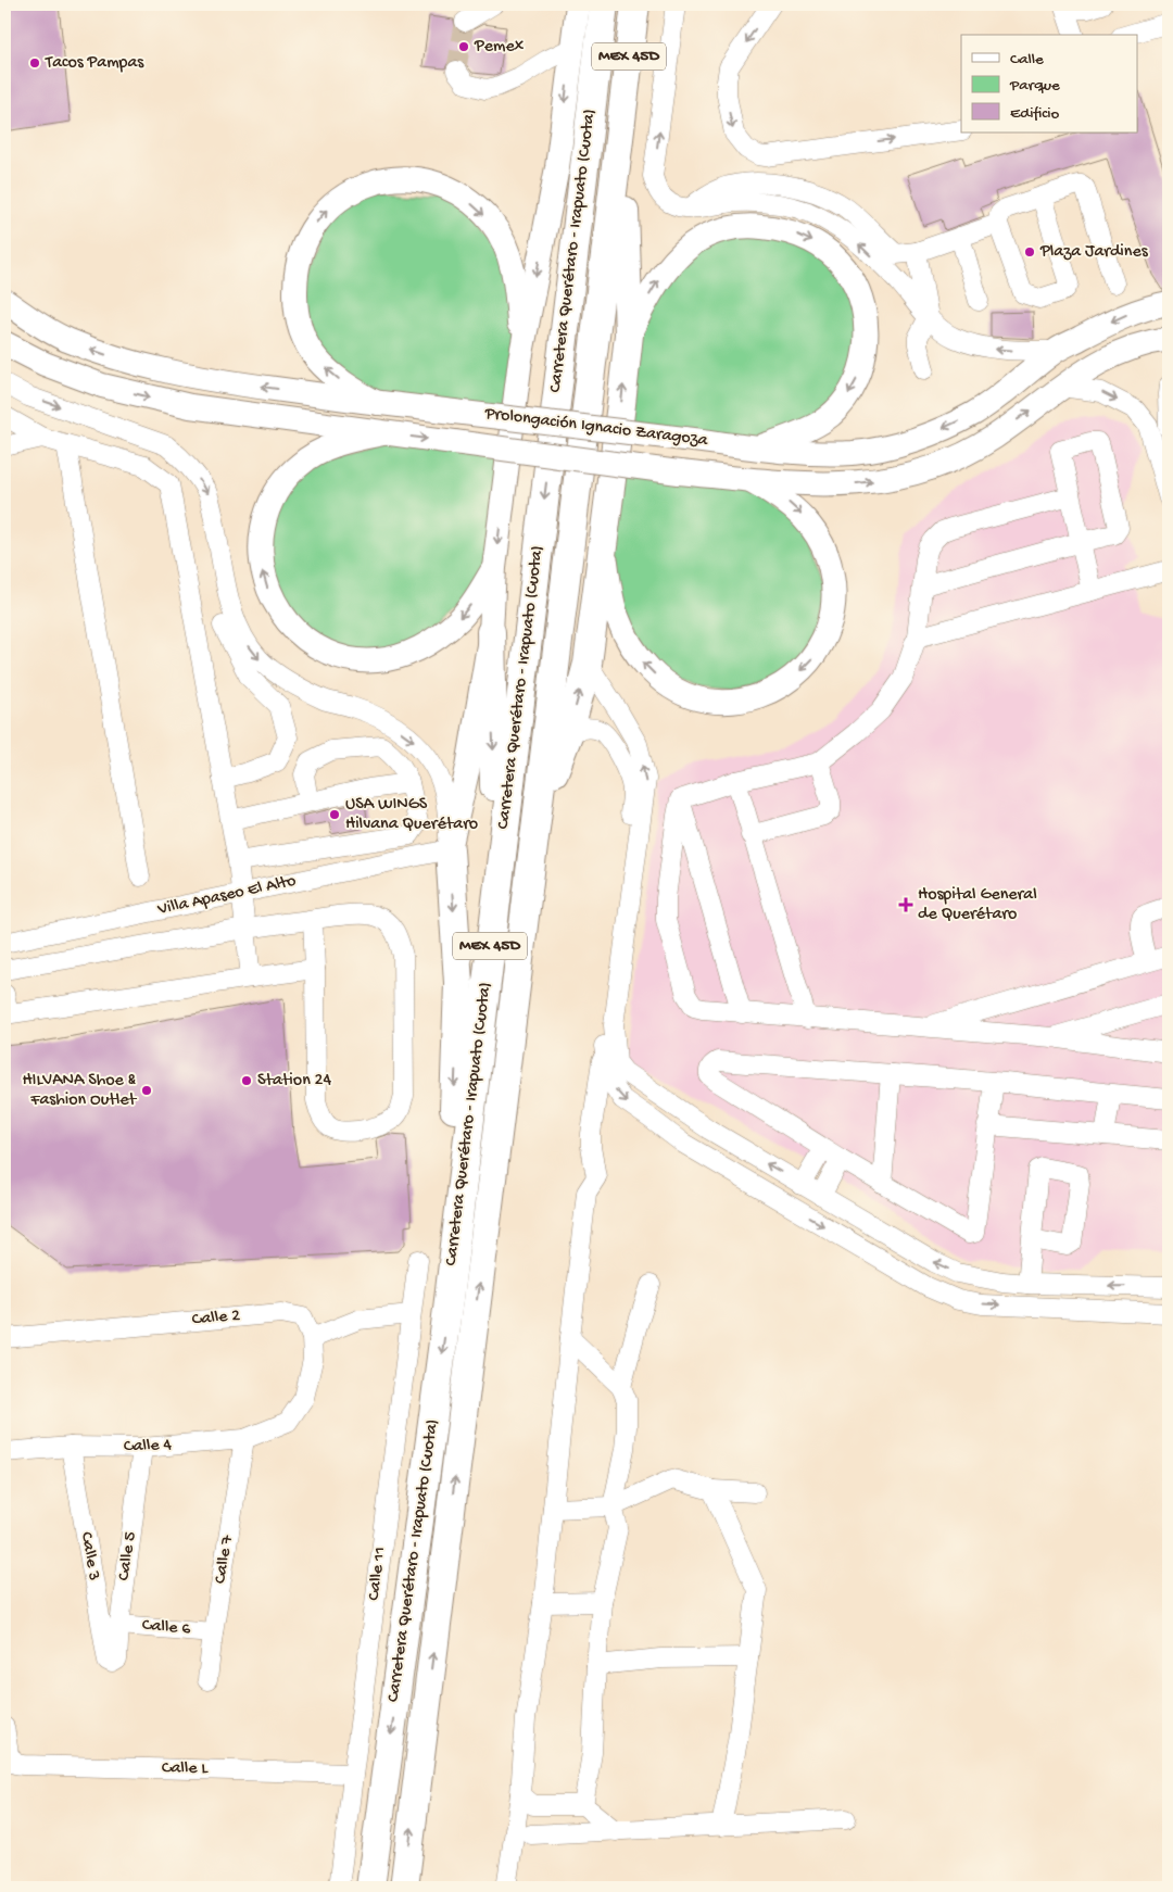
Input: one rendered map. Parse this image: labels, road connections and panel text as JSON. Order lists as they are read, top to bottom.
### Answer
{
  "streets": {
    "highway": ["MEX 45D", "Carretera Querétaro - Irapuato (Cuota)"],
    "main road": ["Prolongación Ignacio Zaragoza"],
    "street": [
      "Villa Apaseo El Alto",
      "Calle 2",
      "Calle 4",
      "Calle 3",
      "Calle 5",
      "Calle 7",
      "Calle 11",
      "Calle 6",
      "Calle L"
    ]
  },
  "crossings": [
    ["Calle 2", "Calle 4"],
    ["Calle 4", "Calle 3"],
    ["Calle 4", "Calle 5"],
    ["Calle 4", "Calle 7"],
    ["Calle 3", "Calle 5"],
    ["Calle 5", "Calle 6"],
    ["Calle 7", "Calle 6"],
    ["Calle 11", "Calle L"]
  ],
  "places": {
    "other": [
      "Pemex",
      "Tacos Pampas",
      "Plaza Jardines",
      "USA WINGS Hilvana Querétaro",
      "Station 24",
      "HILVANA Shoe & Fashion Outlet"
    ],
    "health": ["Hospital General de Querétaro"]
  },
  "legend": ["Calle", "Parque", "Edificio"]
}
